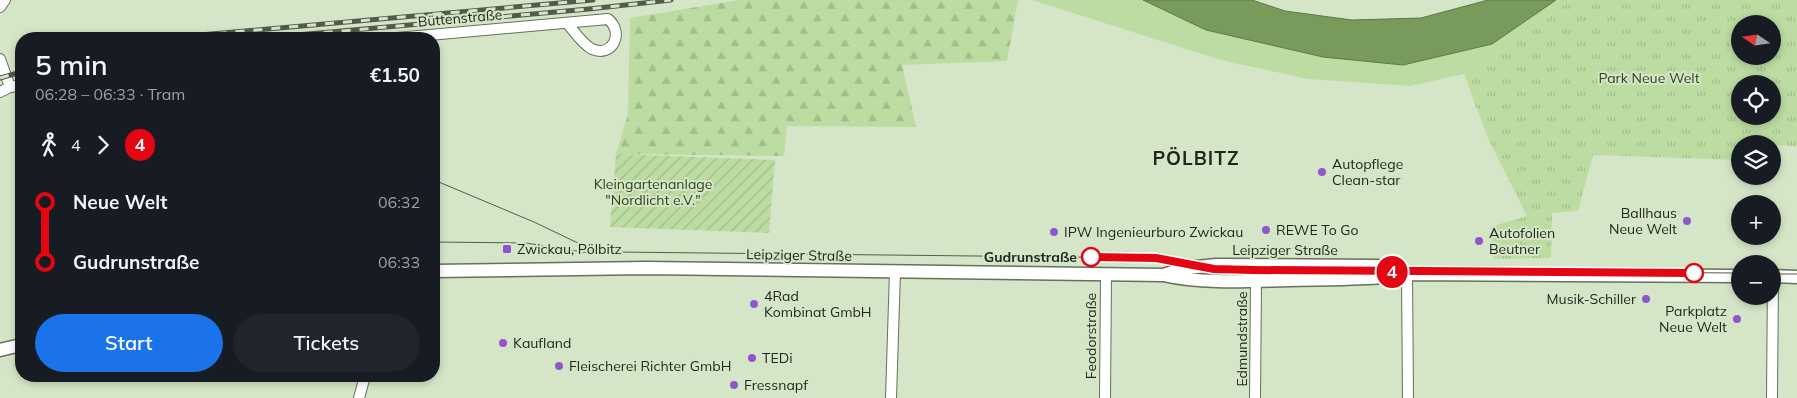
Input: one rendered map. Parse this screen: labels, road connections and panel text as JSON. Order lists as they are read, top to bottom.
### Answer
{
  "streets": {
    "street": [
      "Büttenstraße",
      "Leipziger Straße",
      "Feodorstraße",
      "Edmundstraße"
    ]
  },
  "crossings": [
    ["Leipziger Straße", "Feodorstraße"],
    ["Leipziger Straße", "Edmundstraße"]
  ],
  "districts": ["PÖLBITZ"],
  "parks": ["Park Neue Welt", "Kleingartenanlage \"Nordlicht e.V.\""],
  "places": {
    "other": [
      "Autopflege Clean-star",
      "Ballhaus Neue Welt",
      "REWE To Go",
      "IPW Ingenieurburo Zwickau",
      "Autofolien Beutner",
      "Gudrunstraße",
      "Musik-Schiller",
      "4Rad Kombinat GmbH",
      "Parkplatz Neue Welt",
      "Kaufland",
      "TEDi",
      "Fleischerei Richter GmbH",
      "Fressnapf"
    ],
    "transit": ["Zwickau, Pölbitz"]
  },
  "lines": ["tram line 4"],
  "north": "left",
  "page": {
    "on_map": "4",
    "map_buttons": ["+", "−"],
    "heading": ["5 min", "06:28 – 06:33 · Tram", "€1.50"],
    "legs": ["4", "4"],
    "list": [
      {
        "name": "Neue Welt",
        "value": "06:32"
      },
      {
        "name": "Gudrunstraße",
        "value": "06:33"
      }
    ],
    "buttons": ["Start", "Tickets"]
  }
}
